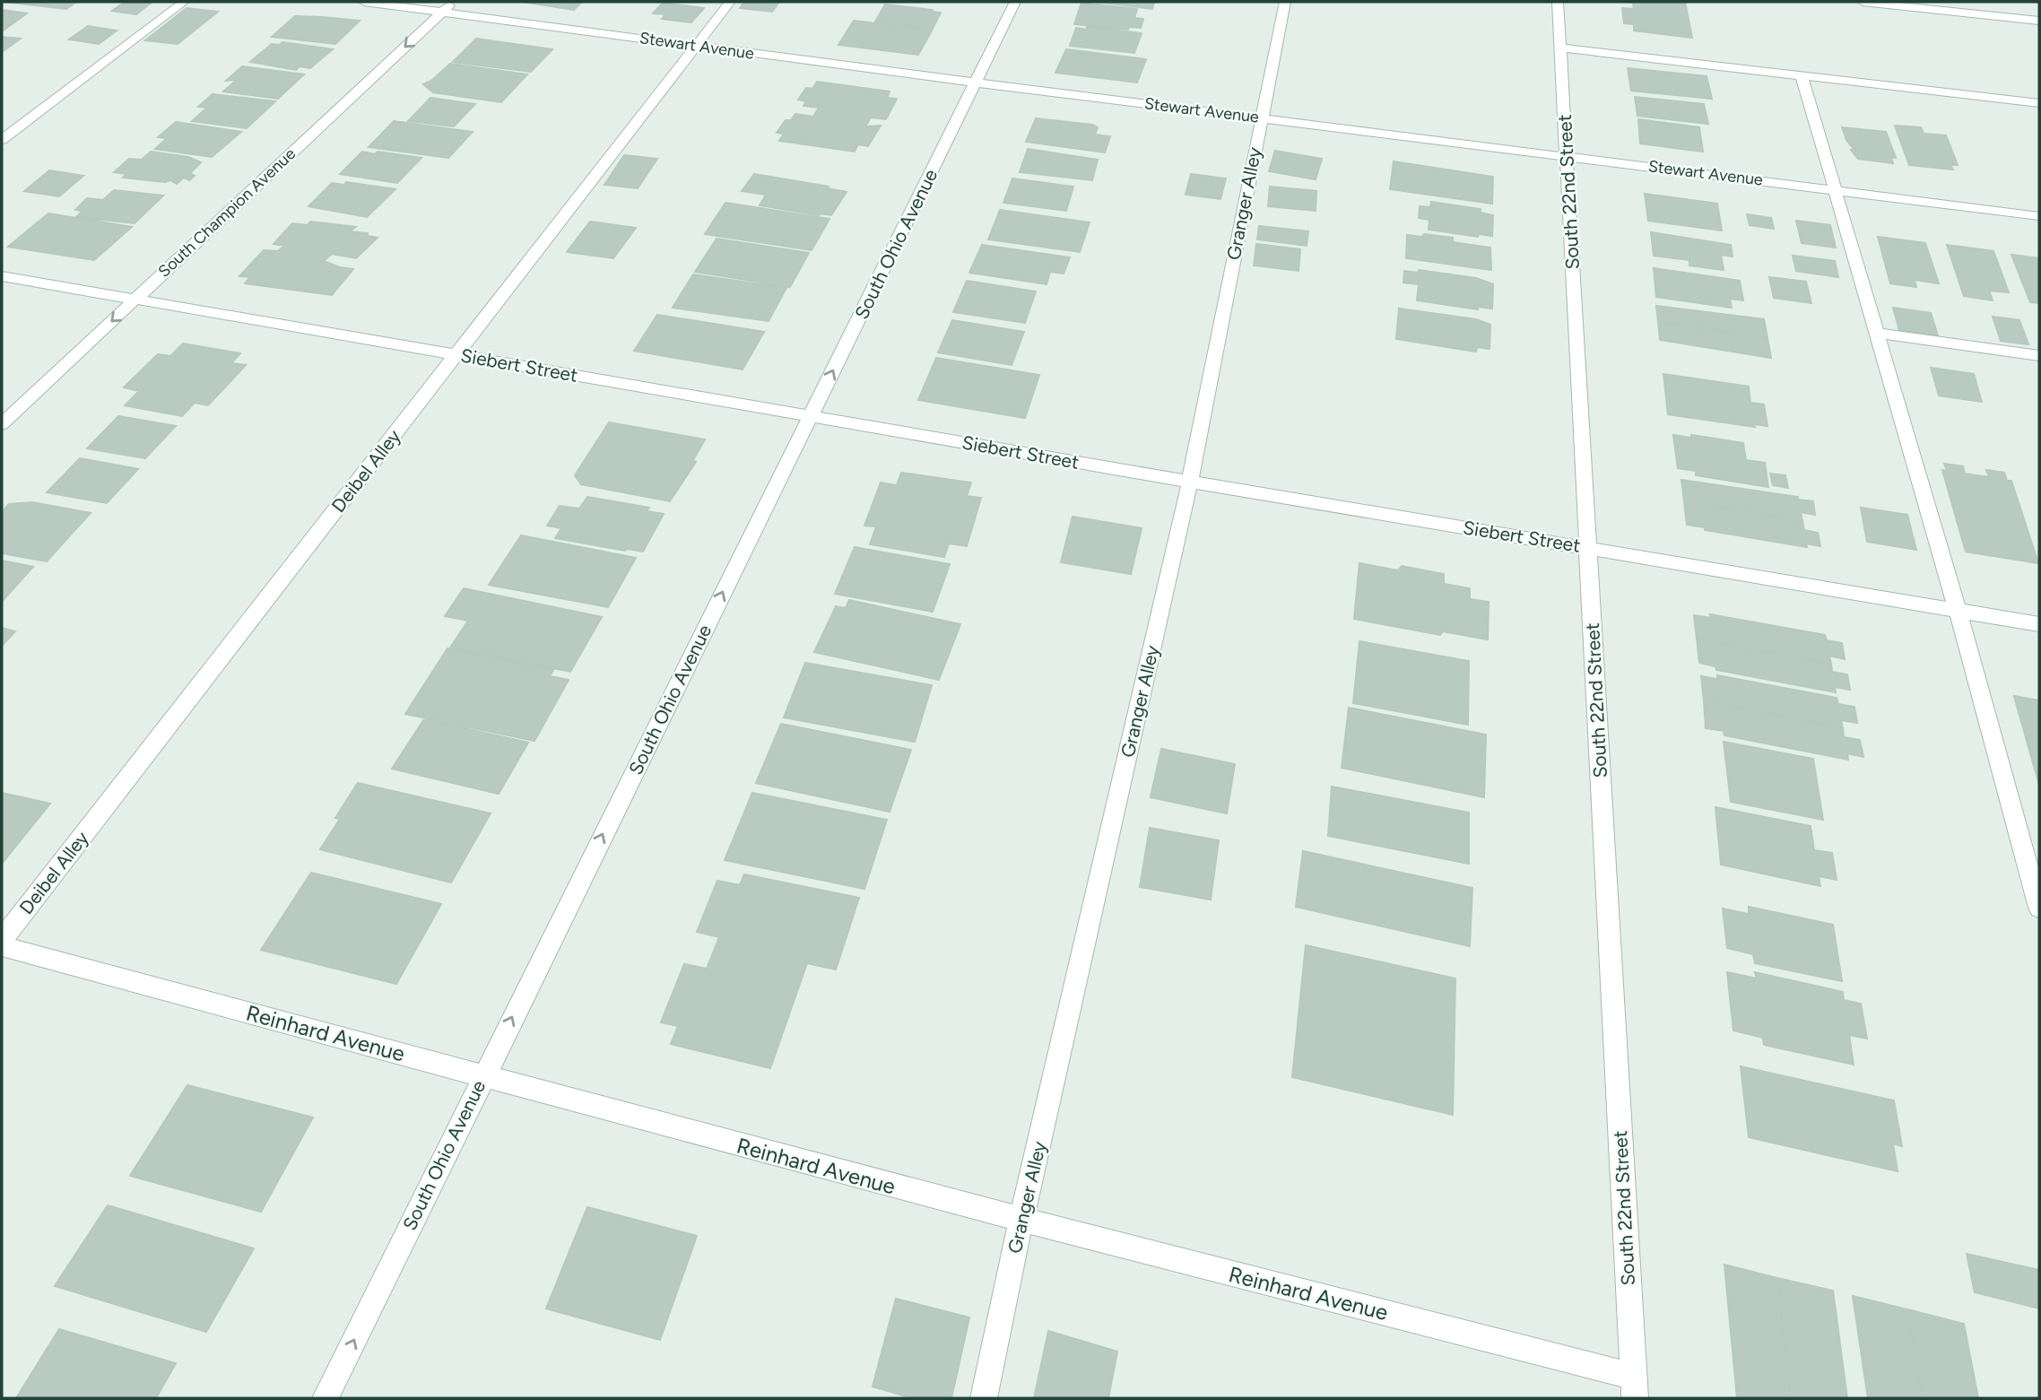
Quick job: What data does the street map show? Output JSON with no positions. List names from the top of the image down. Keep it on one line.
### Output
{"streets":{"street":["Stewart Avenue","South 22nd Street","Granger Alley","South Champion Avenue","South Ohio Avenue","Siebert Street","Deibel Alley","Reinhard Avenue"]},"crossings":[["Stewart Avenue","South 22nd Street"],["Stewart Avenue","Granger Alley"],["Stewart Avenue","South Champion Avenue"],["Stewart Avenue","South Ohio Avenue"],["Stewart Avenue","Deibel Alley"],["South 22nd Street","Siebert Street"],["South 22nd Street","Reinhard Avenue"],["Granger Alley","Siebert Street"],["Granger Alley","Reinhard Avenue"],["South Champion Avenue","Siebert Street"],["South Ohio Avenue","Siebert Street"],["South Ohio Avenue","Reinhard Avenue"],["Siebert Street","Deibel Alley"]],"one_way":["South Champion Avenue","South Ohio Avenue"]}
